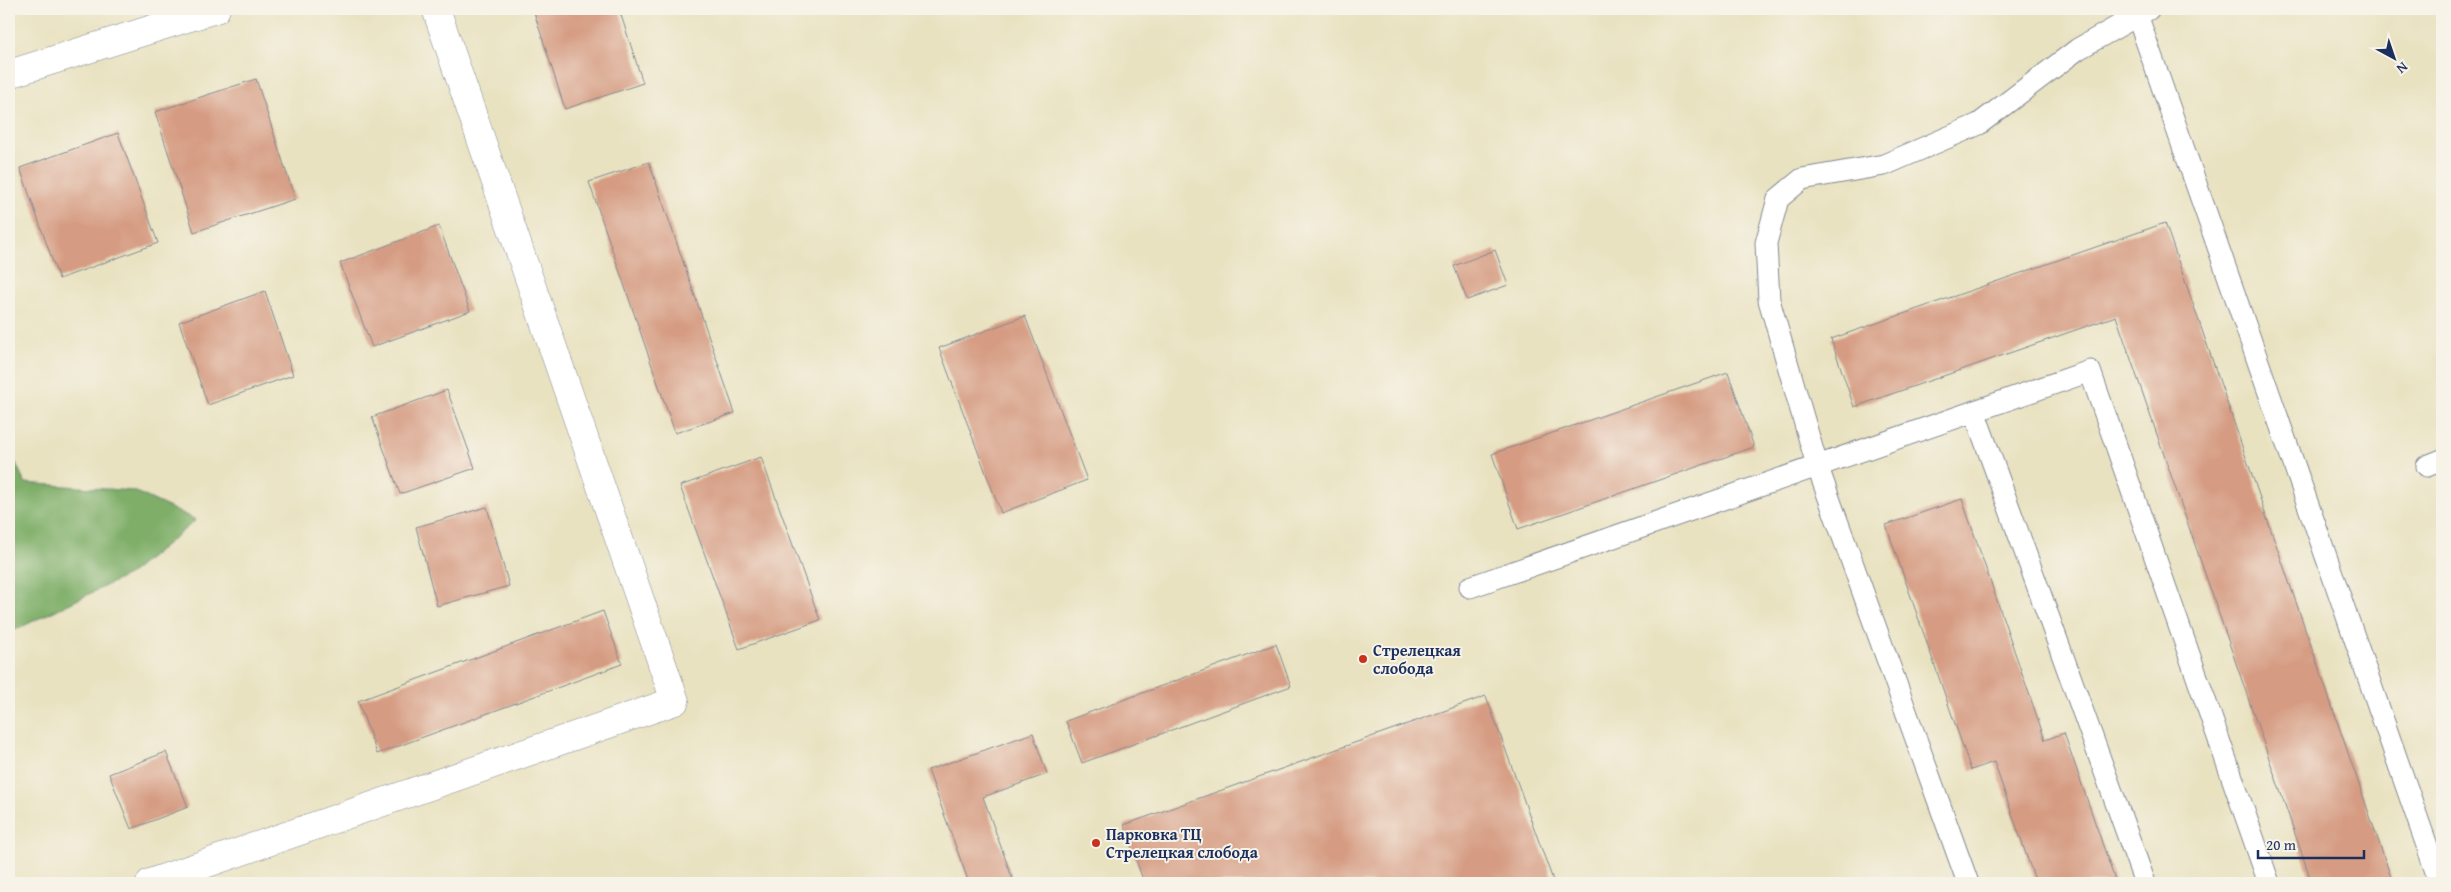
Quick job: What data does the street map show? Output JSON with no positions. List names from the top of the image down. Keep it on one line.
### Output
{"places":["Стрелецкая слобода","Парковка ТЦ Стрелецкая слобода"],"scale_bar":"20 m","north":"bottom right"}
